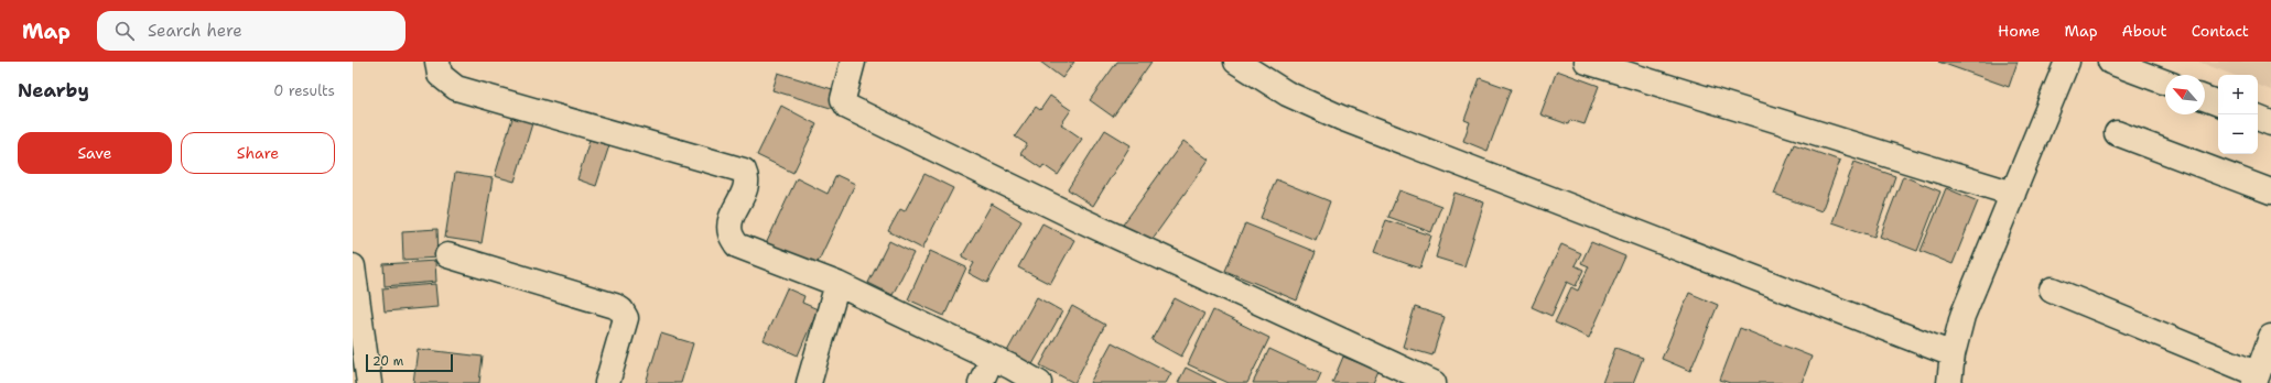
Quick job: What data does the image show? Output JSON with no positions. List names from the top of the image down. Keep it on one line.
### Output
{"scale_bar":"20 m","north":"top left","page":{"header":"Map","search":"Search here","nav":["Home","Map","About","Contact"],"heading":["Nearby","0 results"],"map_buttons":["+","−"],"buttons":["Save","Share"],"scale":"20 m"}}
